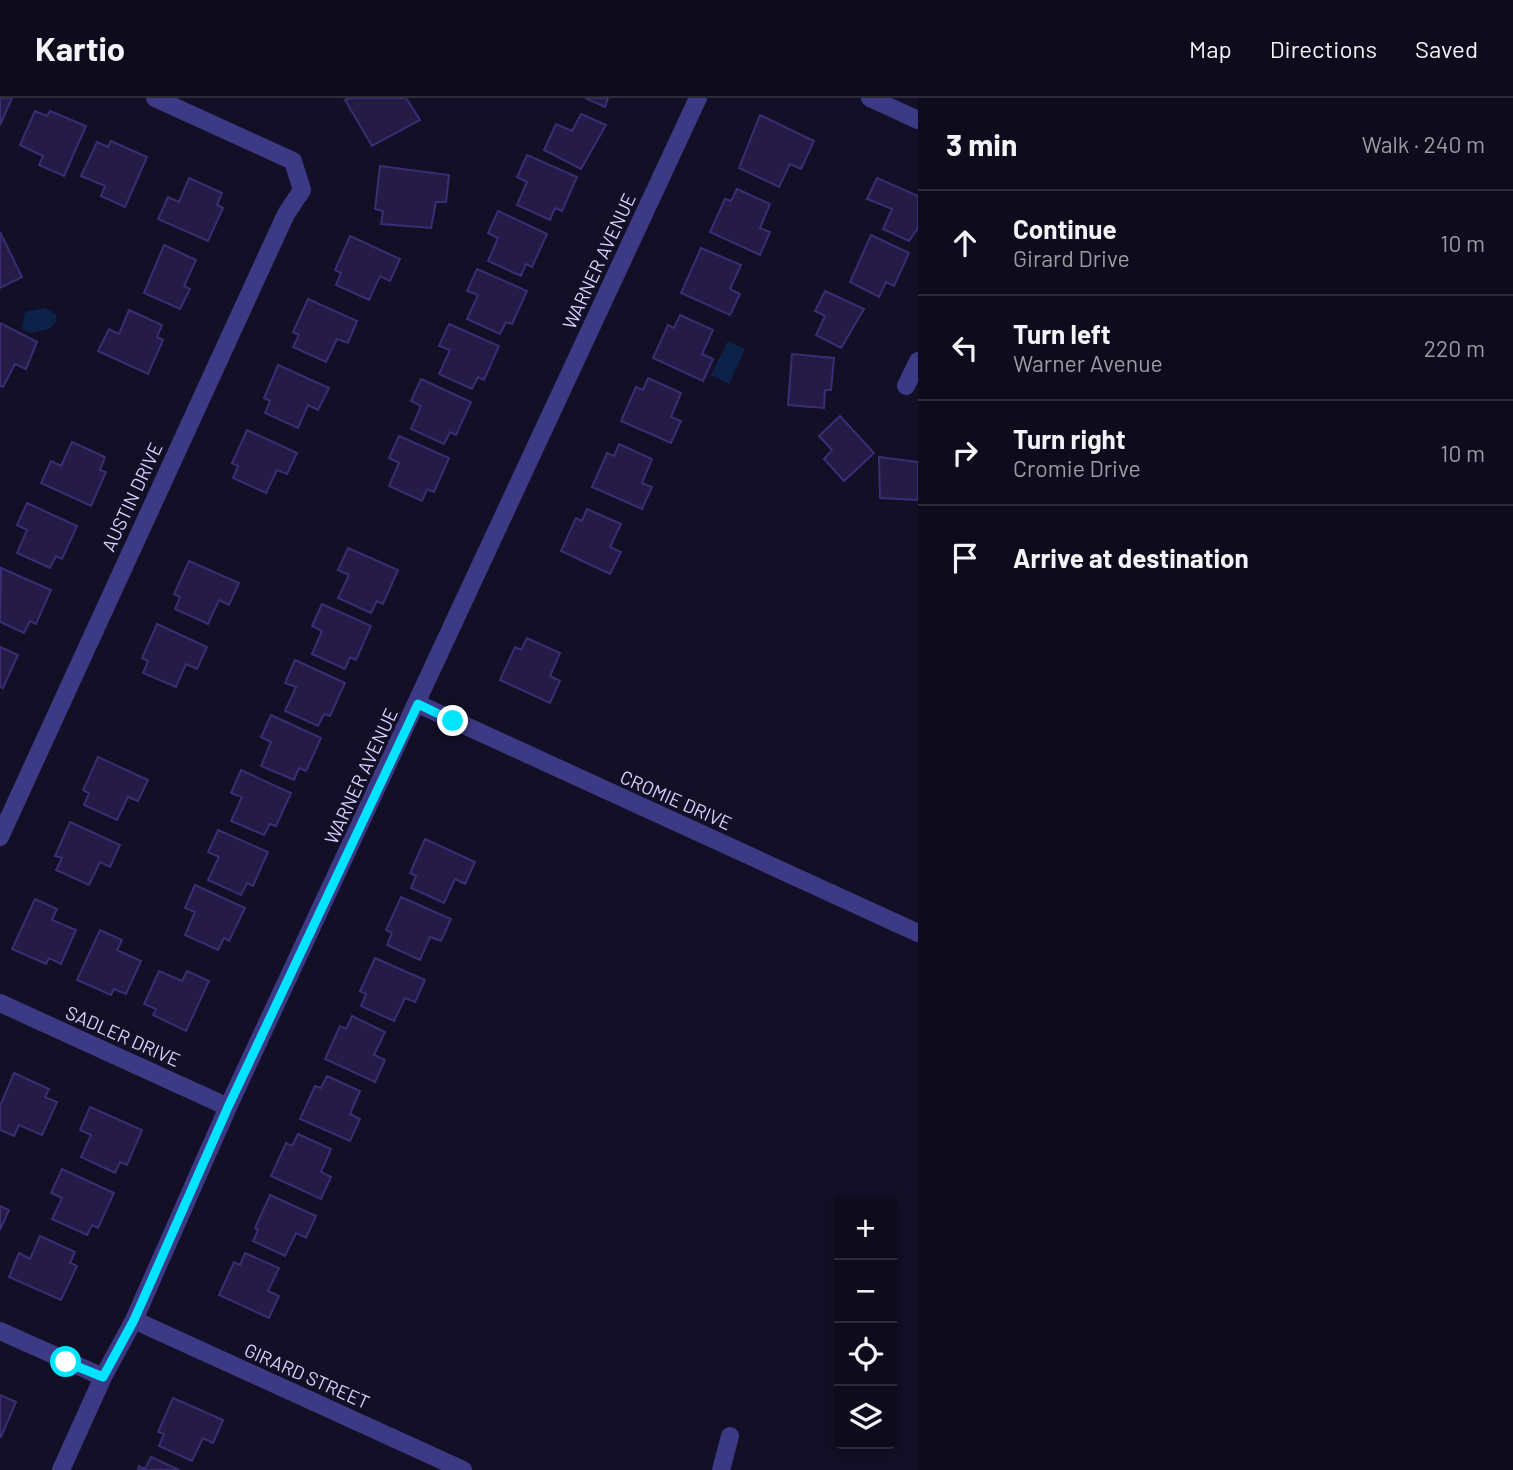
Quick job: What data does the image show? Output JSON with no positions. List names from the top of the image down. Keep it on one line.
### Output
{"streets":{"street":["WARNER AVENUE","AUSTIN DRIVE","CROMIE DRIVE","SADLER DRIVE","GIRARD STREET"]},"crossings":[["WARNER AVENUE","CROMIE DRIVE"],["WARNER AVENUE","SADLER DRIVE"],["WARNER AVENUE","GIRARD STREET"]],"page":{"header":"Kartio","nav":["Map","Directions","Saved"],"heading":["3 min","Walk · 240 m"],"list":[["Continue","Girard Drive","10 m"],["Turn left","Warner Avenue","220 m"],["Turn right","Cromie Drive","10 m"],"Arrive at destination"],"map_buttons":["+","−"]}}
